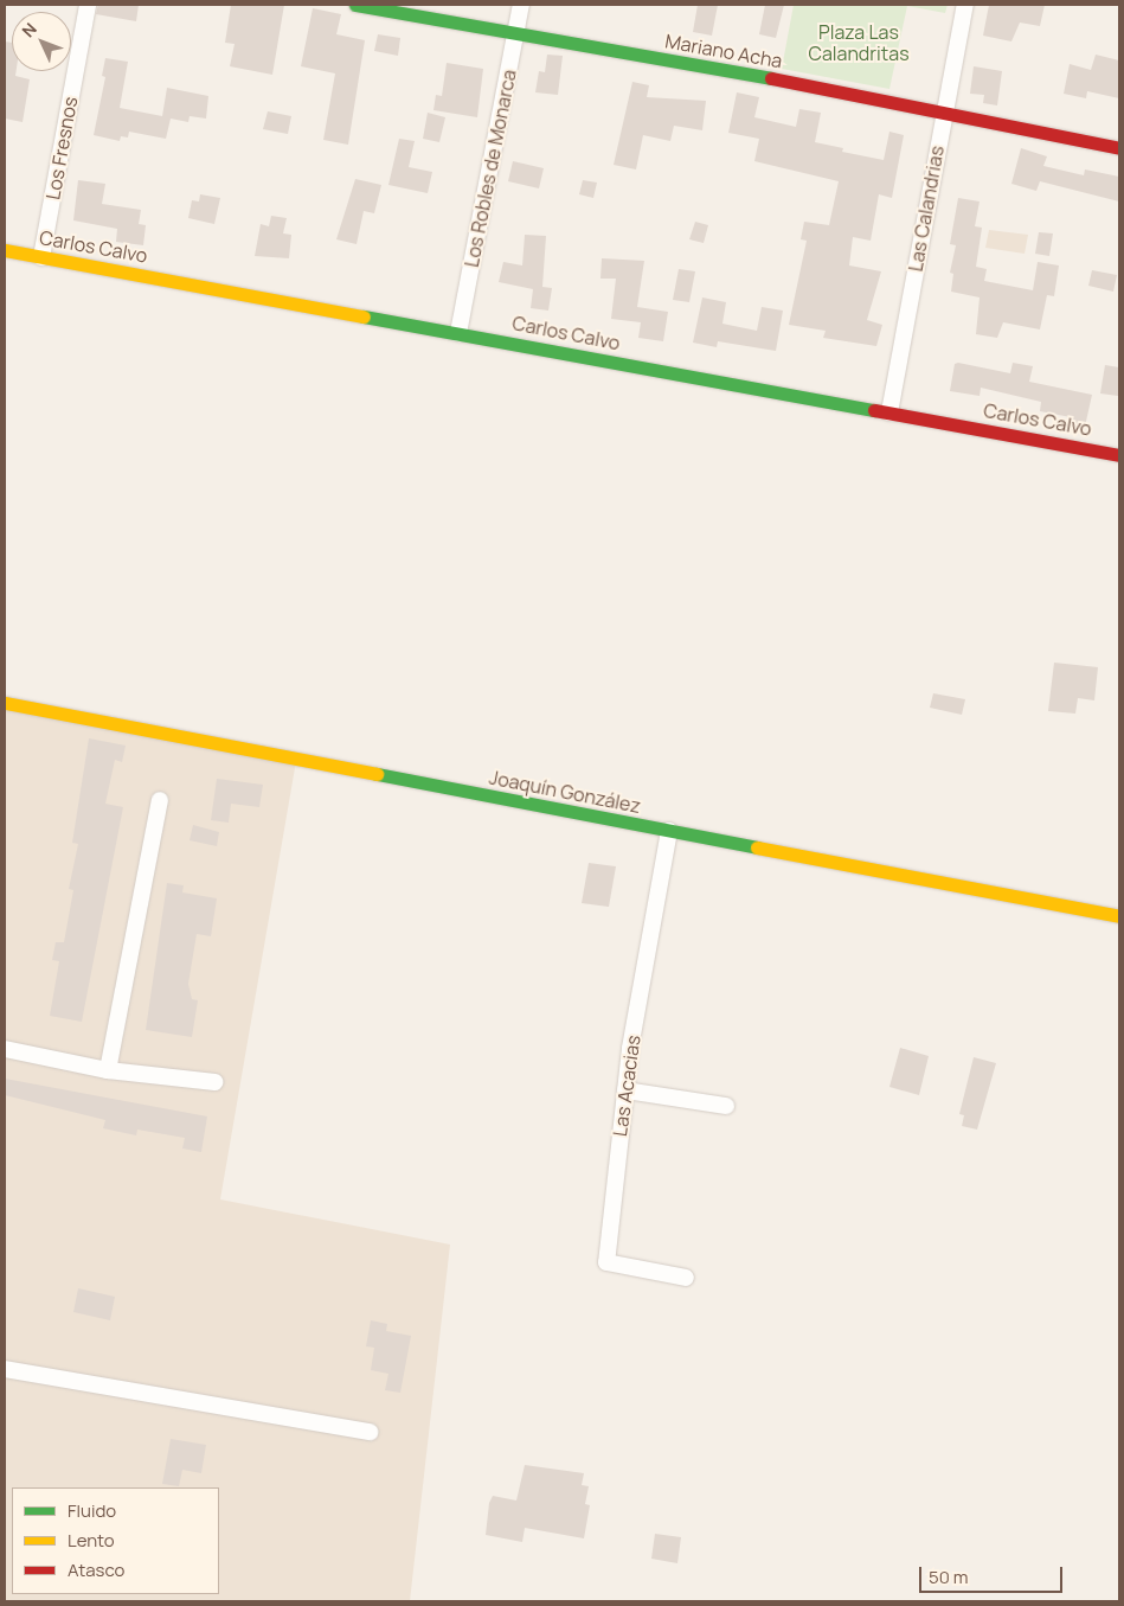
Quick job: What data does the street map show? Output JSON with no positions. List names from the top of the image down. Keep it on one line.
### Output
{"streets":{"street":["Mariano Acha","Los Fresnos","Los Robles de Monarca","Las Calandrias","Carlos Calvo","Joaquín González","Las Acacias"]},"crossings":[["Mariano Acha","Los Robles de Monarca"],["Mariano Acha","Las Calandrias"],["Los Fresnos","Carlos Calvo"],["Los Robles de Monarca","Carlos Calvo"],["Las Calandrias","Carlos Calvo"],["Joaquín González","Las Acacias"]],"parks":["Plaza Las Calandritas"],"legend":["Fluido","Lento","Atasco"],"scale_bar":"50 m","north":"top left"}
